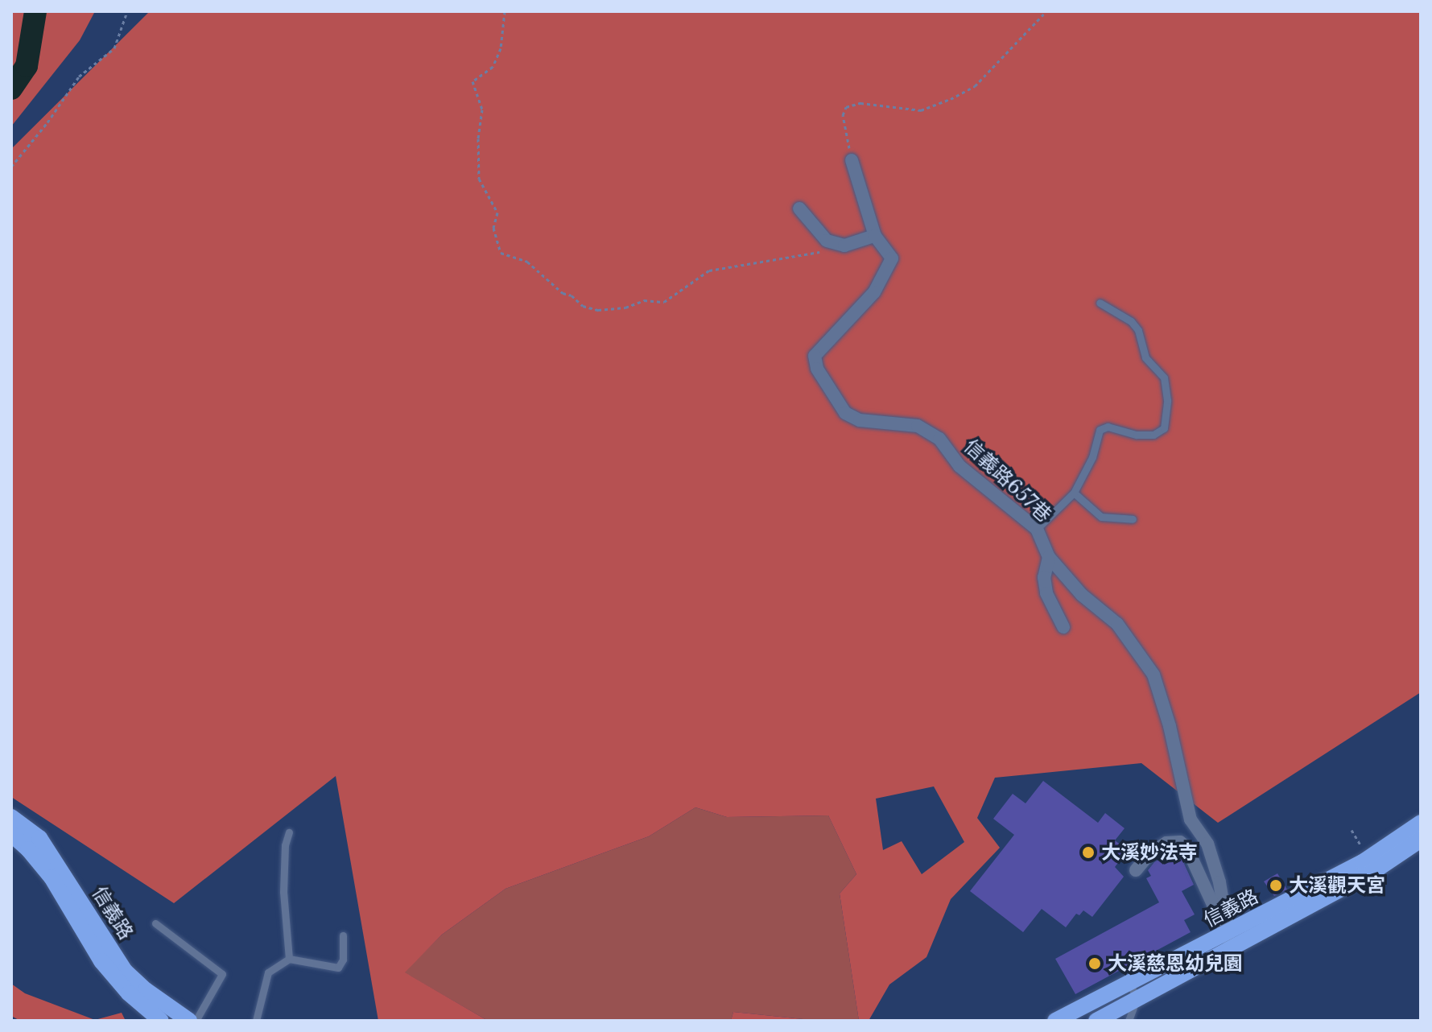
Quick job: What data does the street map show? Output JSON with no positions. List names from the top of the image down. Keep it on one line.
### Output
{"streets":{"main road":["信義路"],"street":["信義路657巷"]},"crossings":[["信義路657巷","信義路"]],"places":["大溪妙法寺","大溪觀天宮","大溪慈恩幼兒園"]}
